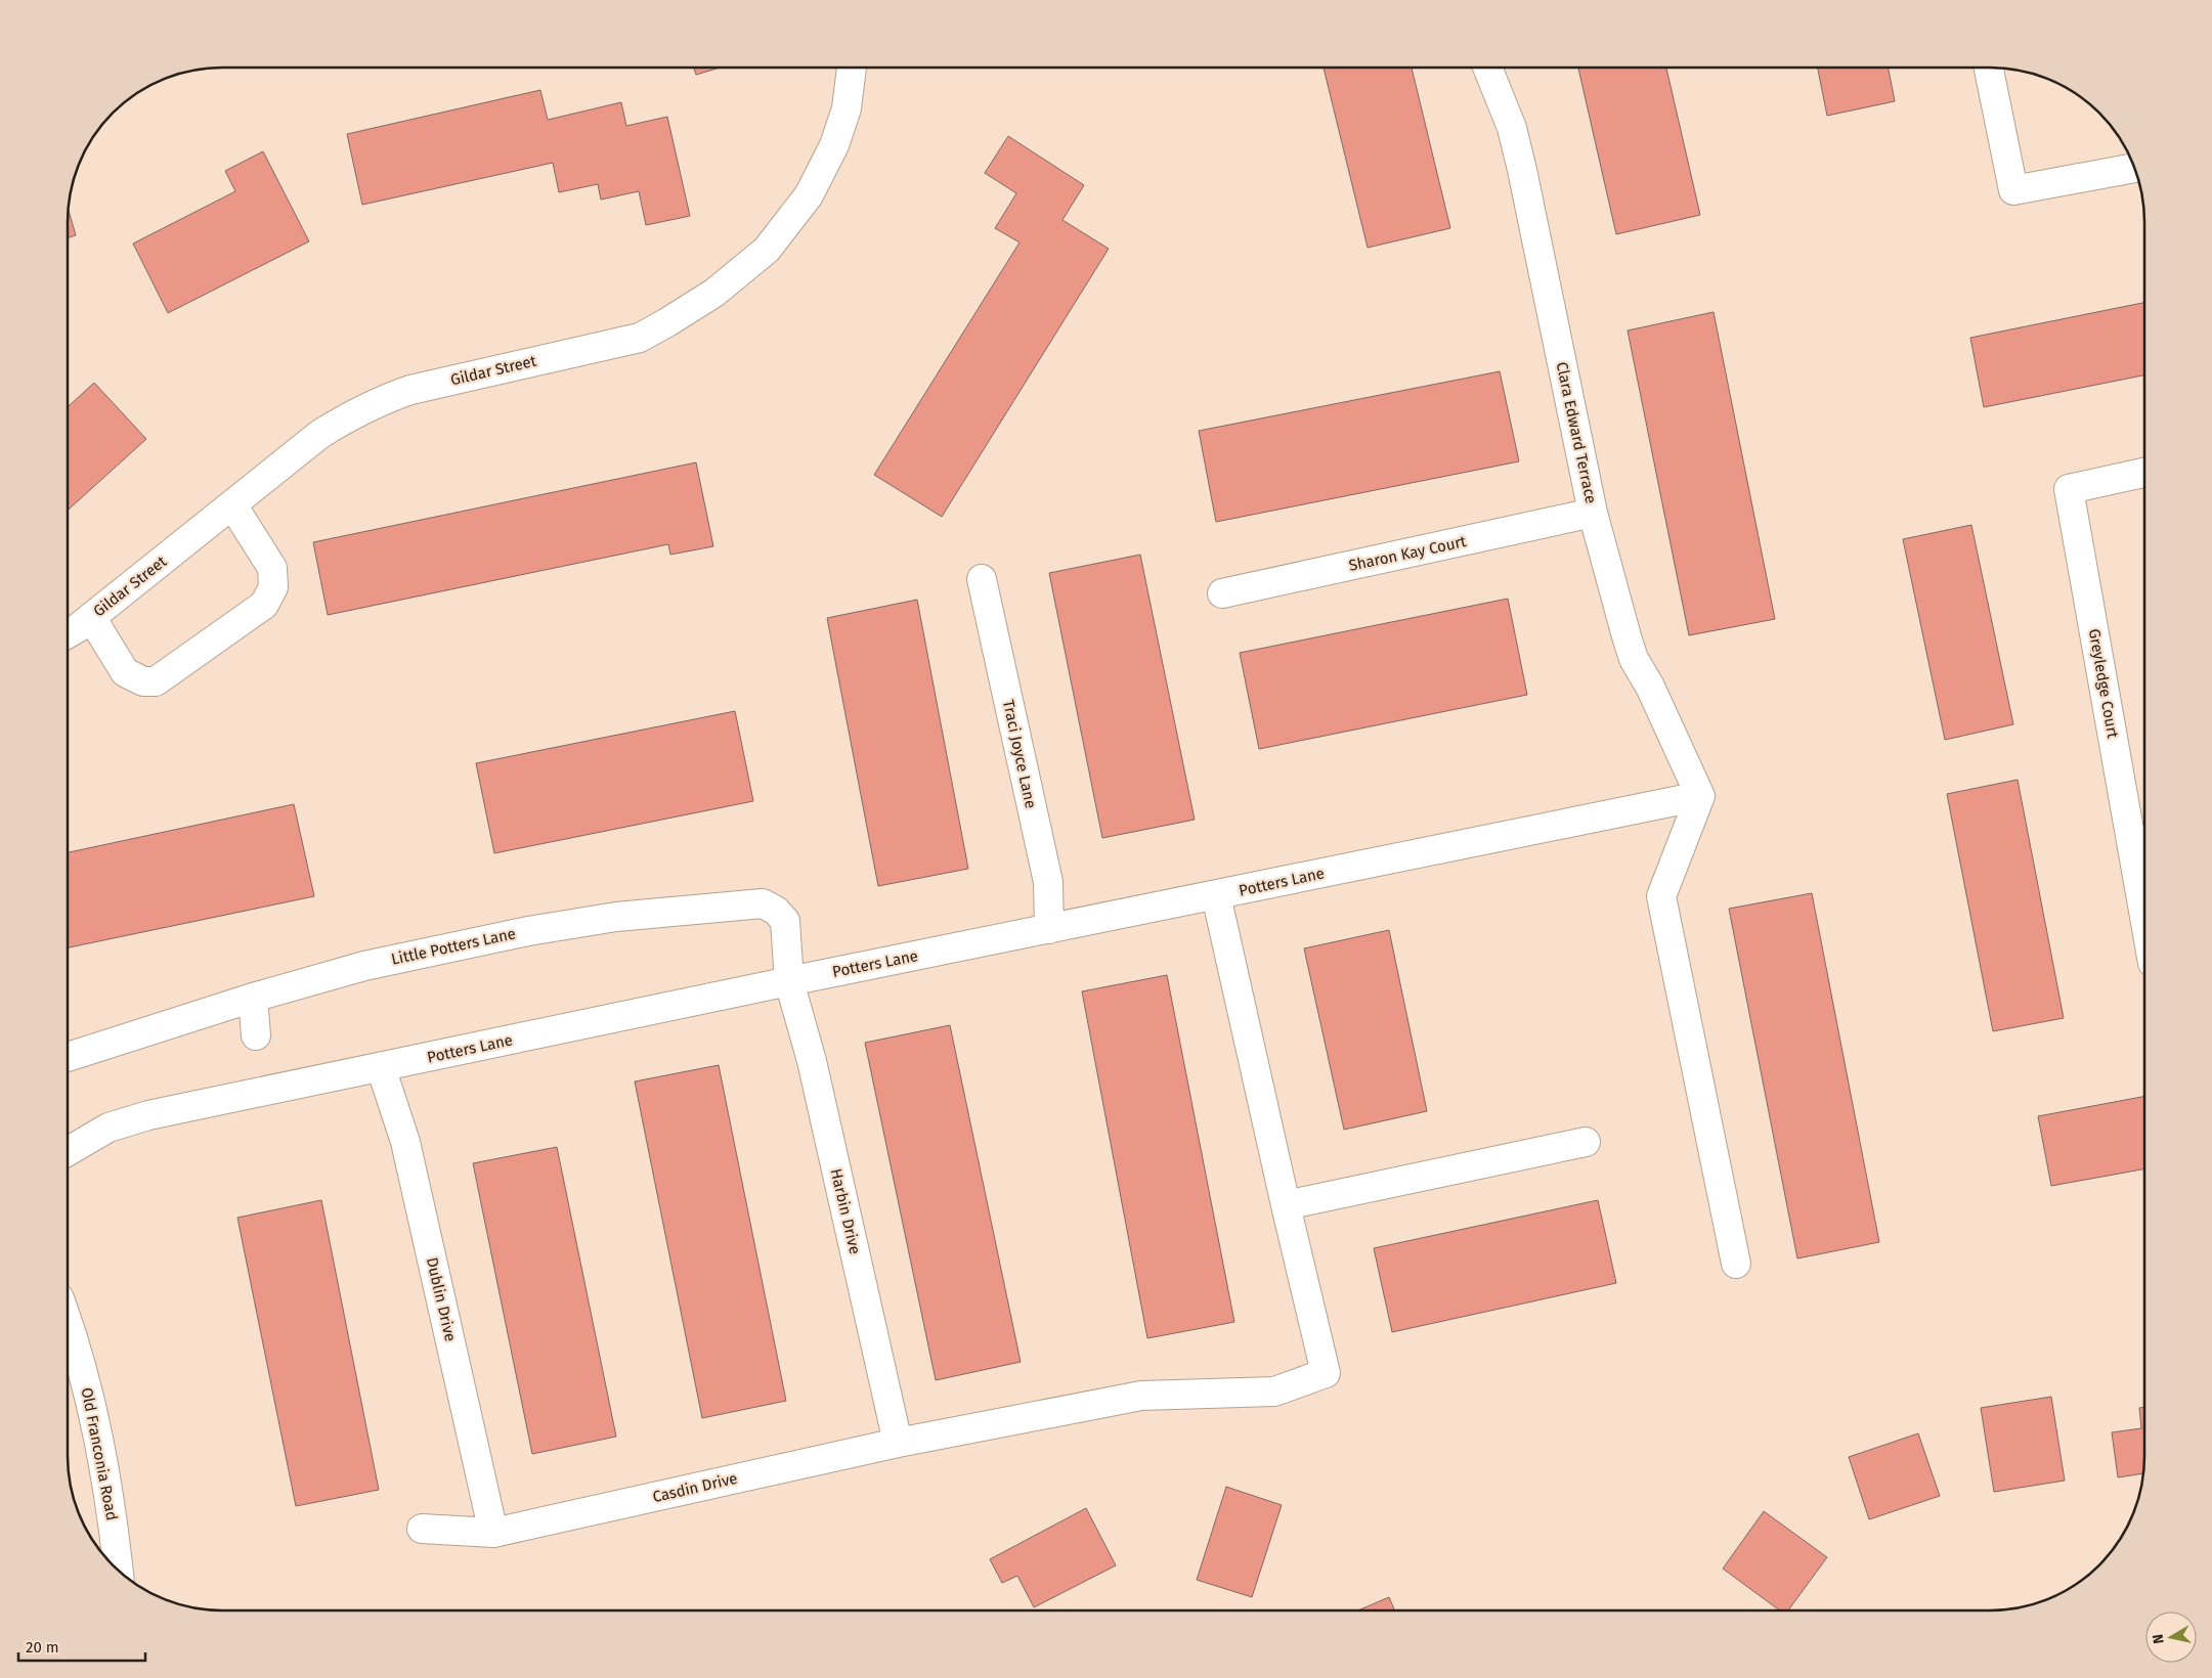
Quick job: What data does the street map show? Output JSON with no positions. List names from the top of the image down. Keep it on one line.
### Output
{"streets":{"street":["Gildar Street","Clara Edward Terrace","Sharon Kay Court","Greyledge Court","Traci Joyce Lane","Potters Lane","Little Potters Lane","Harbin Drive","Dublin Drive","Old Franconia Road","Casdin Drive"]},"crossings":[["Clara Edward Terrace","Sharon Kay Court"],["Clara Edward Terrace","Potters Lane"],["Traci Joyce Lane","Potters Lane"],["Potters Lane","Little Potters Lane"],["Potters Lane","Harbin Drive"],["Potters Lane","Dublin Drive"],["Little Potters Lane","Harbin Drive"],["Harbin Drive","Casdin Drive"],["Dublin Drive","Casdin Drive"]],"scale_bar":"20 m","north":"left"}
